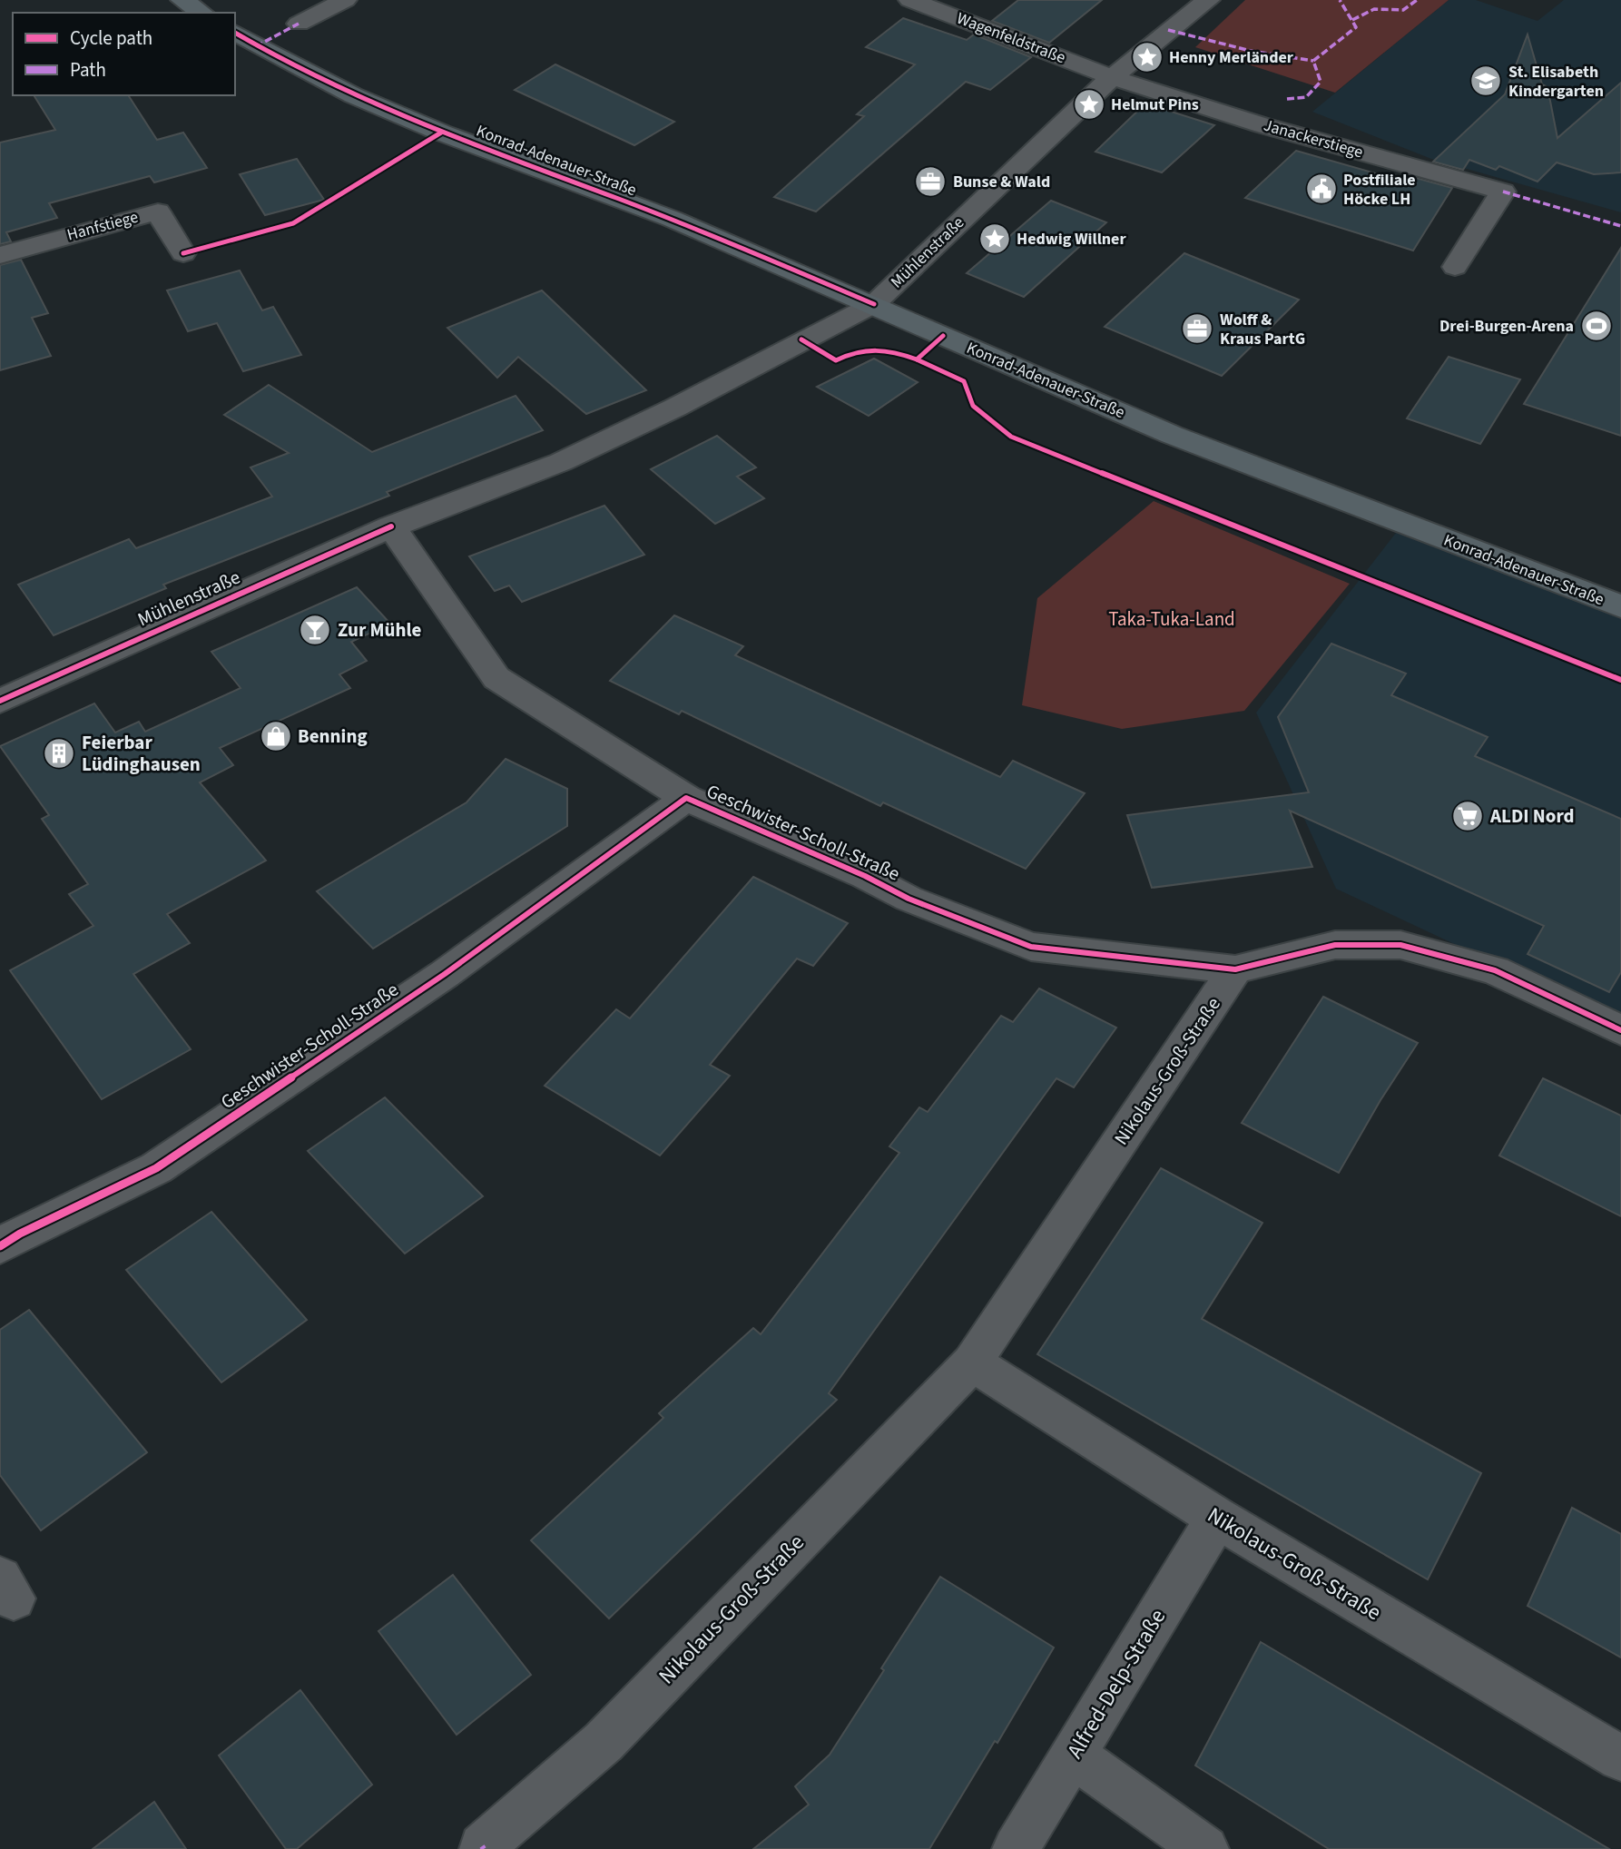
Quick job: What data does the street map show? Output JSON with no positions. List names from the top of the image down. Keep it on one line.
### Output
{"streets":{"main road":["Konrad-Adenauer-Straße"],"street":["Wagenfeldstraße","Janackerstiege","Hanfstiege","Mühlenstraße","Geschwister-Scholl-Straße","Nikolaus-Groß-Straße","Alfred-Delp-Straße"]},"crossings":[["Wagenfeldstraße","Janackerstiege"],["Wagenfeldstraße","Mühlenstraße"],["Janackerstiege","Mühlenstraße"],["Konrad-Adenauer-Straße","Mühlenstraße"],["Mühlenstraße","Geschwister-Scholl-Straße"],["Geschwister-Scholl-Straße","Nikolaus-Groß-Straße"],["Nikolaus-Groß-Straße","Alfred-Delp-Straße"]],"parks":["Taka-Tuka-Land"],"places":{"place":["Henny Merländer","Helmut Pins","Hedwig Willner"],"school or university":["St. Elisabeth Kindergarten"],"office":["Bunse & Wald","Wolff & Kraus PartG"],"public building":["Postfiliale Höcke LH"],"sports":["Drei-Burgen-Arena"],"bar":["Zur Mühle"],"shop":["Benning"],"building":["Feierbar Lüdinghausen"],"supermarket":["ALDI Nord"]},"legend":["Cycle path","Path"]}
